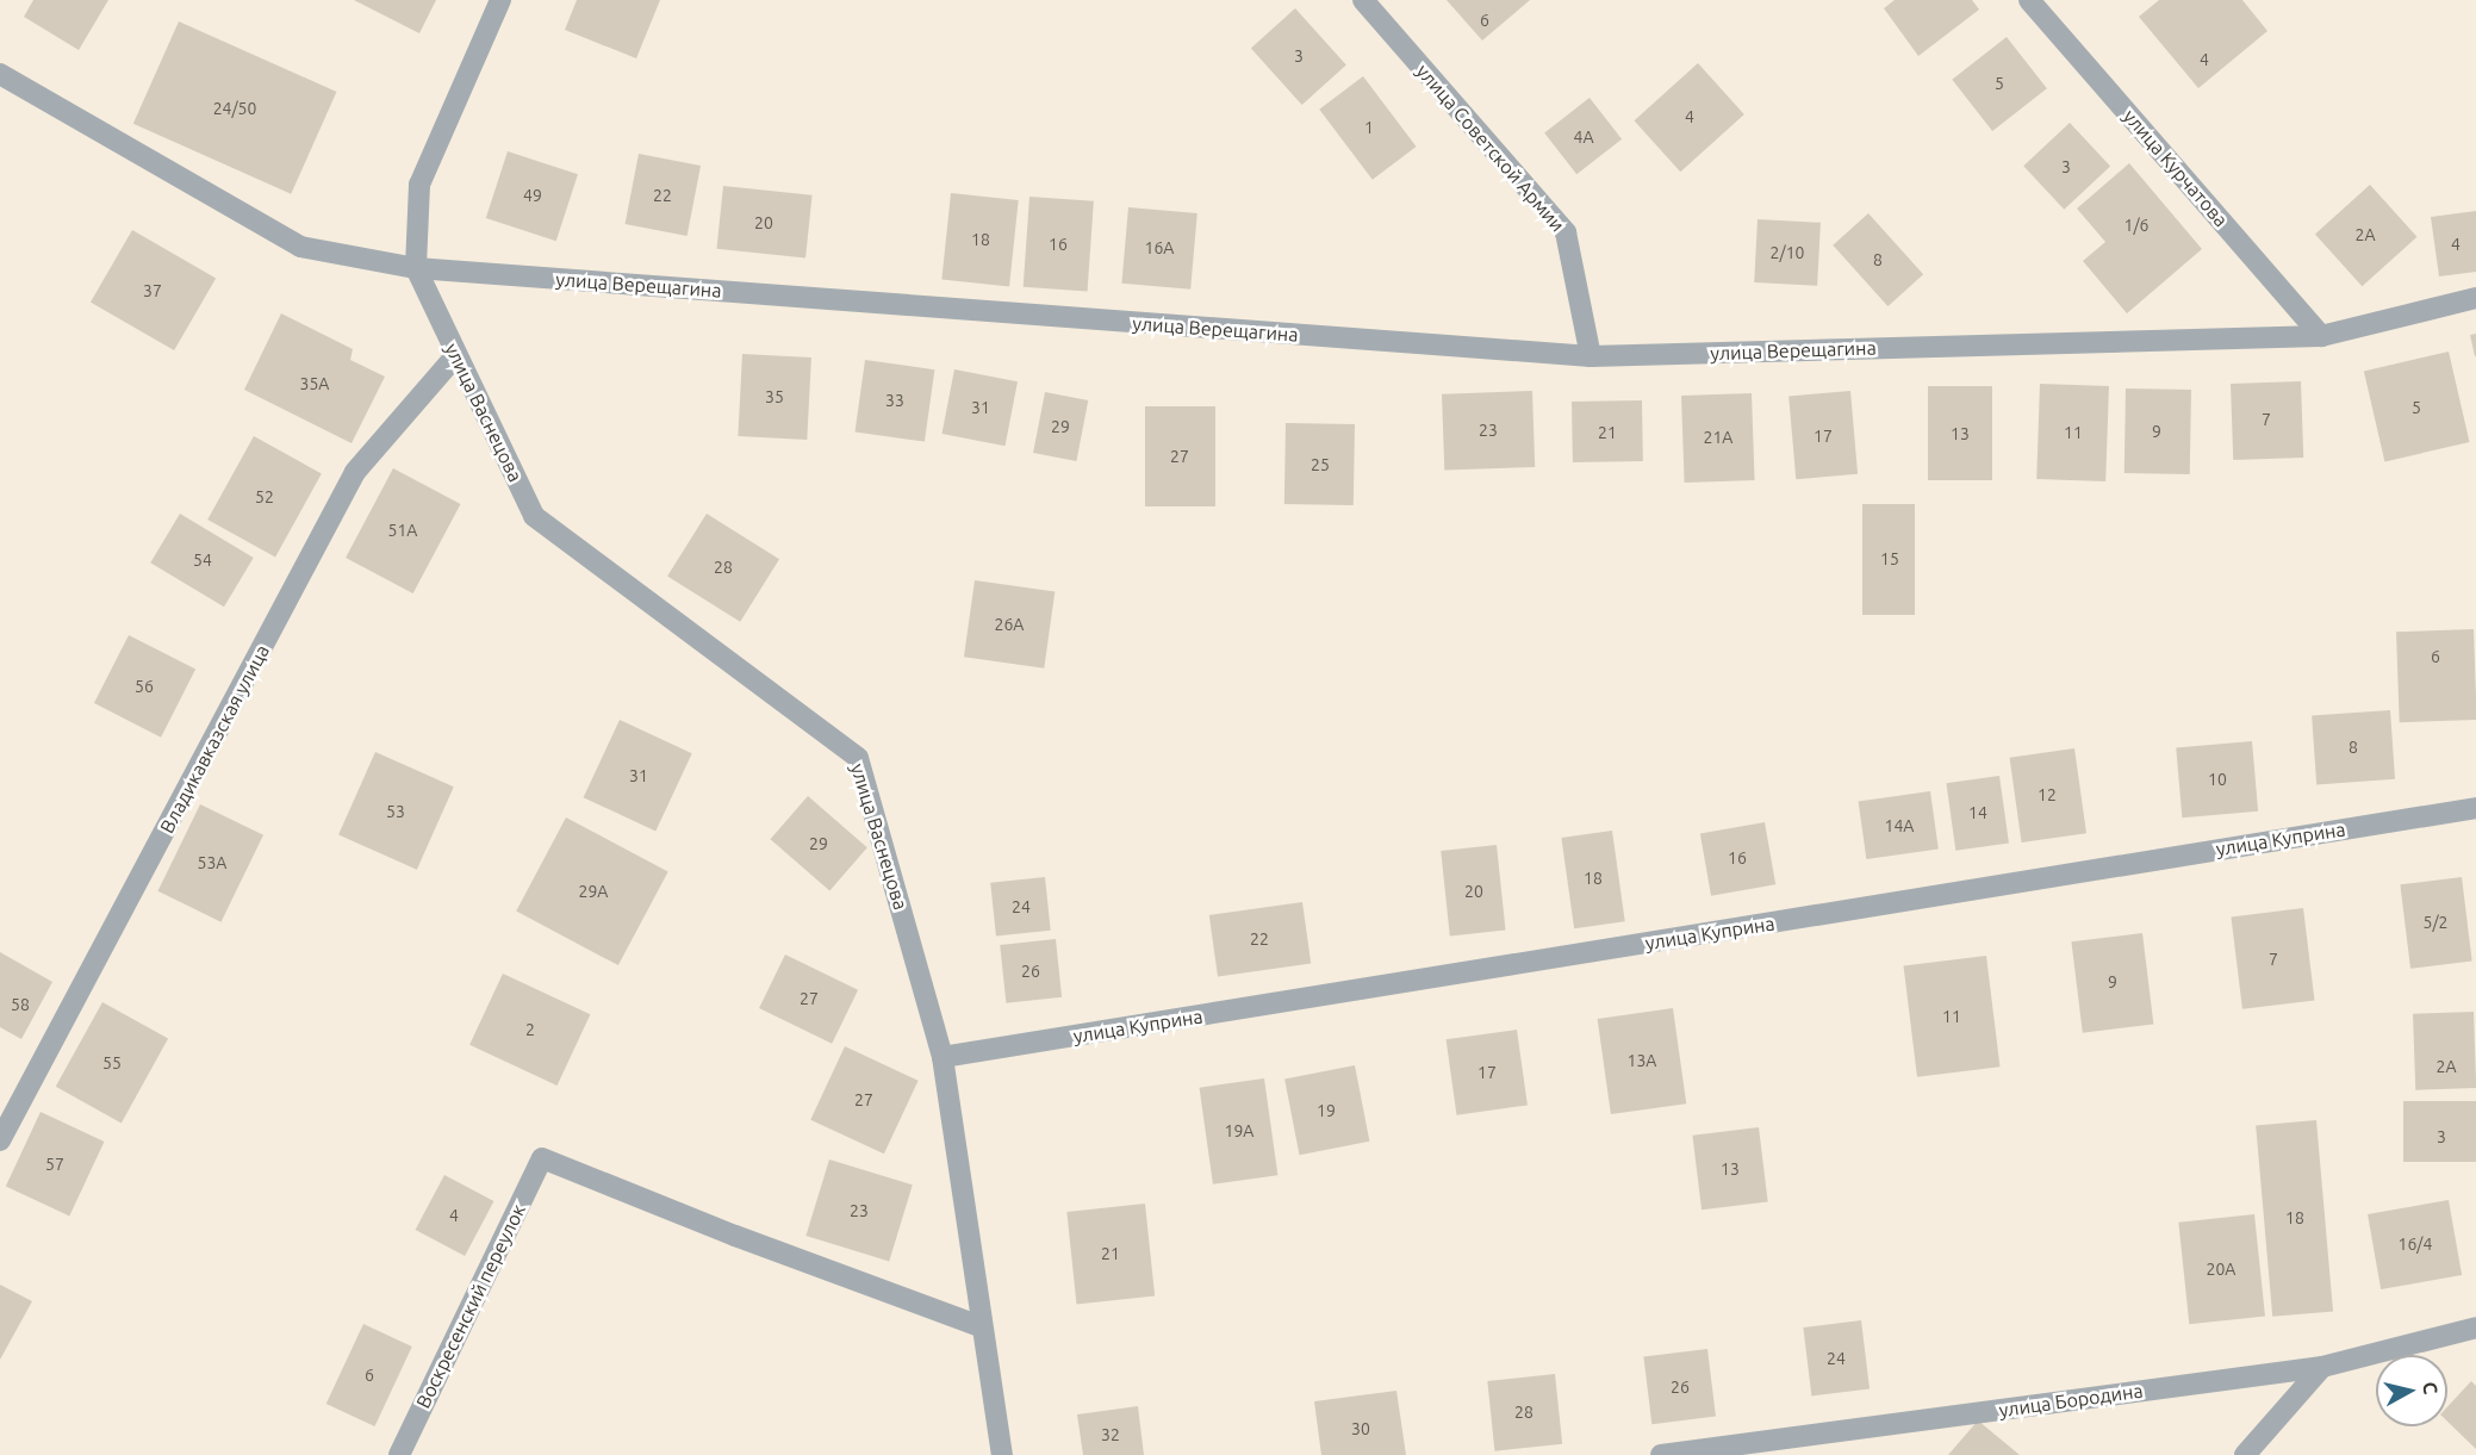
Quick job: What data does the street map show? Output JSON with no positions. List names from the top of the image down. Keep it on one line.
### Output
{"streets":{"street":["улица Советской Армии","улица Курчатова","улица Верещагина","улица Васнецова","Владикавказская улица","улица Куприна","Воскресенский переулок","улица Бородина"]},"crossings":[["улица Советской Армии","улица Верещагина"],["улица Курчатова","улица Верещагина"],["улица Верещагина","улица Васнецова"],["улица Васнецова","Владикавказская улица"],["улица Васнецова","улица Куприна"],["улица Васнецова","Воскресенский переулок"]],"house_numbers":["6","3","4","5","24/50","4","1","4А","3","49","22","20","1/6","2А","18","16","4","16А","2/10","8","37","35А","35","33","31","5","7","29","23","9","21","11","13","17","21А","27","25","52","51А","15","54","28","26А","6","56","8","31","10","12","53","14","14А","29","16","53А","18","29А","20","24","5/2","22","7","26","9","27","58","11","2","13А","55","2А","17","27","19","19А","3","57","13","23","4","18","16/4","21","20А","24","6","26","28","30","32"],"north":"right"}
